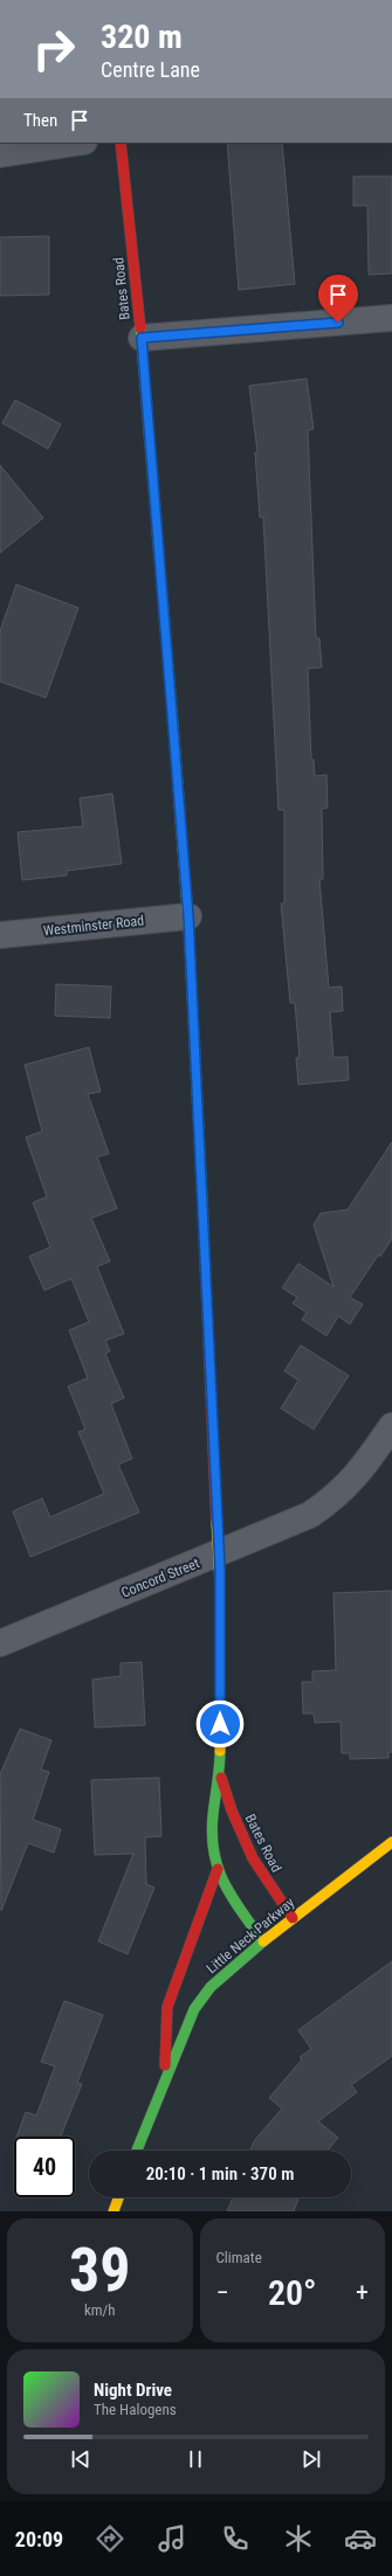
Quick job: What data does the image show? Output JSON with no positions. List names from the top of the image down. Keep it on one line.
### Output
{"streets":{"street":["Bates Road","Westminster Road","Concord Street","Little Neck Parkway"]},"crossings":[["Bates Road","Westminster Road"],["Bates Road","Concord Street"],["Bates Road","Little Neck Parkway"]],"page":{"turn":["320 m","Centre Lane"],"then":"Then","limit":"40","trip":"20:10 · 1 min · 370 m","tile":[["39","km/h"],"Climate"],"heat":["−","20°","+"],"song":["Night Drive","The Halogens"],"tabs":"20:09"}}
